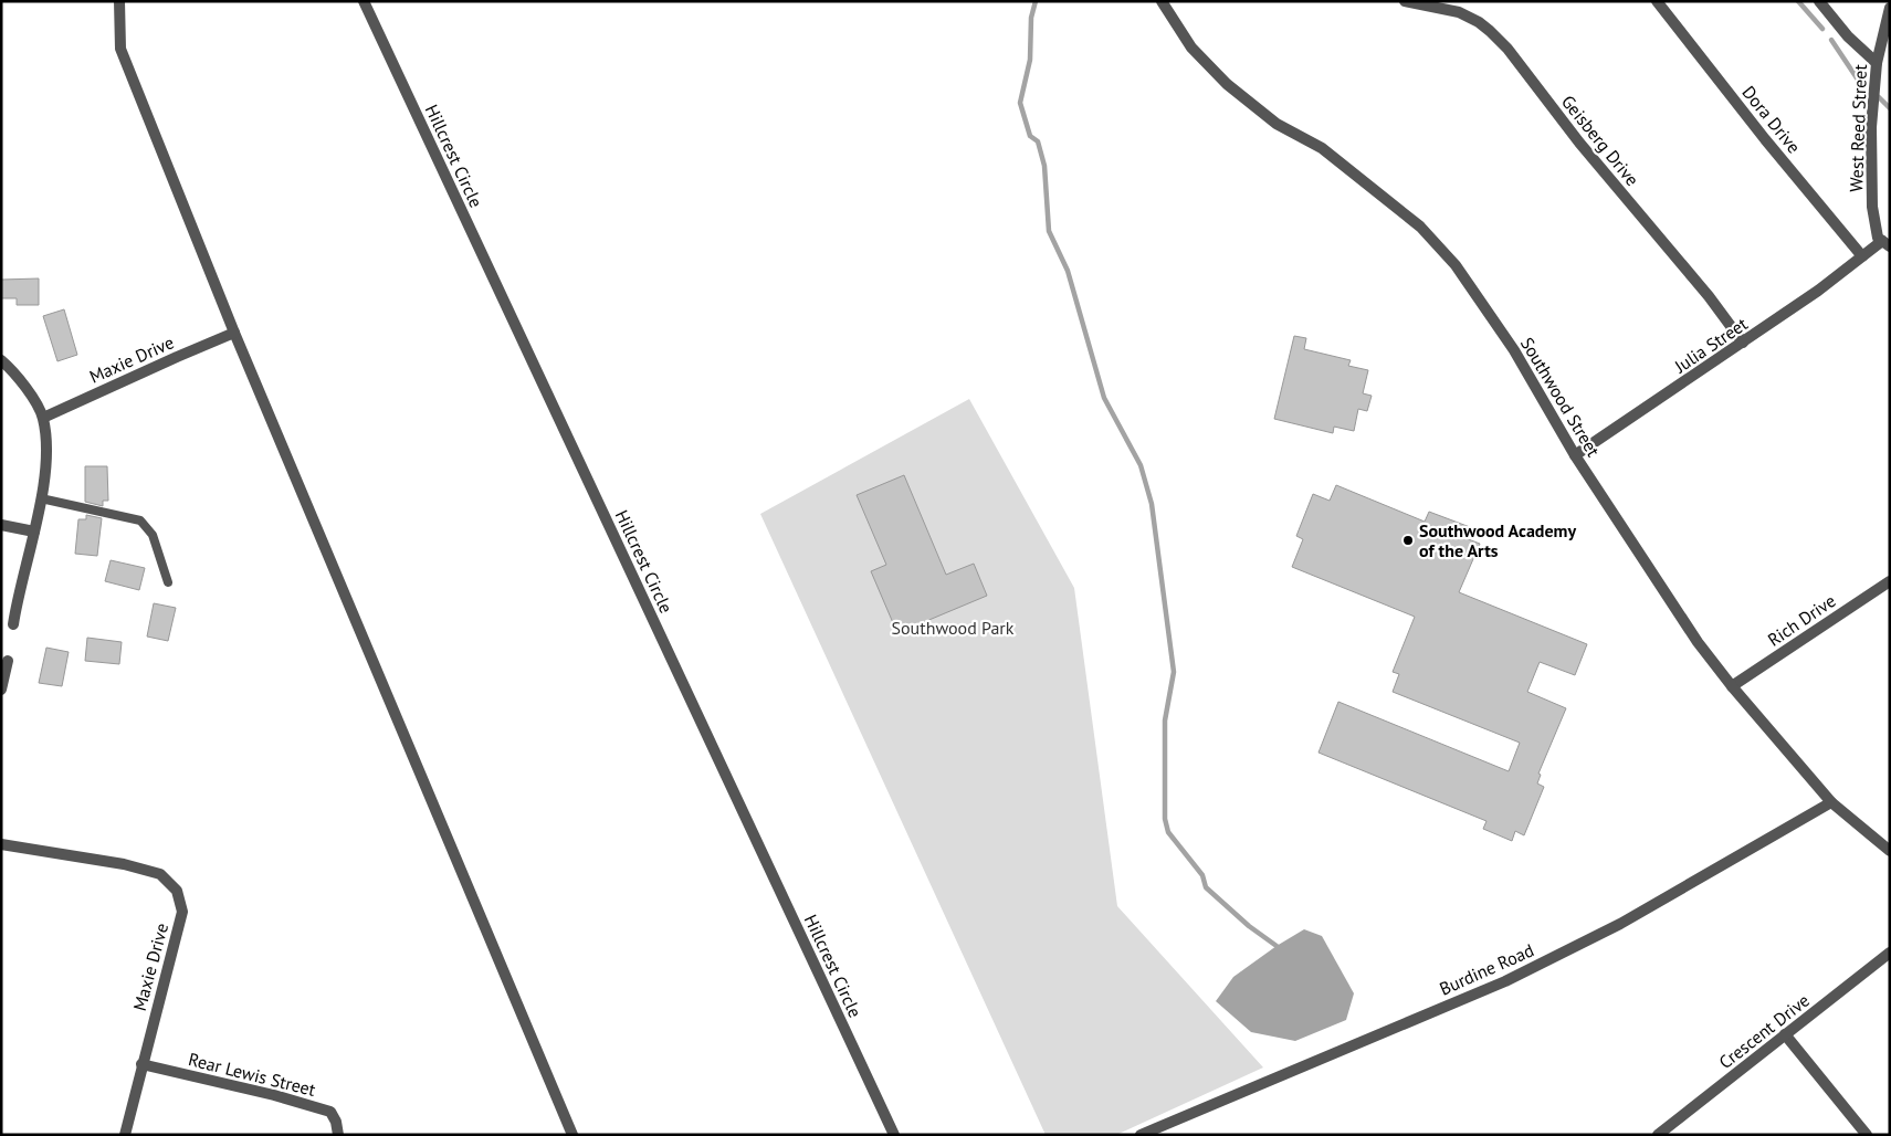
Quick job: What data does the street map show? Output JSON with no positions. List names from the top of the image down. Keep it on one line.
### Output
{"streets":{"street":["Dora Drive","West Reed Street","Geisberg Drive","Hillcrest Circle","Julia Street","Maxie Drive","Southwood Street","Rich Drive","Burdine Road","Crescent Drive","Rear Lewis Street"]},"crossings":[["Dora Drive","Julia Street"],["West Reed Street","Julia Street"],["Geisberg Drive","Julia Street"],["Julia Street","Southwood Street"],["Maxie Drive","Rear Lewis Street"],["Southwood Street","Rich Drive"],["Southwood Street","Burdine Road"]],"parks":["Southwood Park"],"places":["Southwood Academy of the Arts"]}
